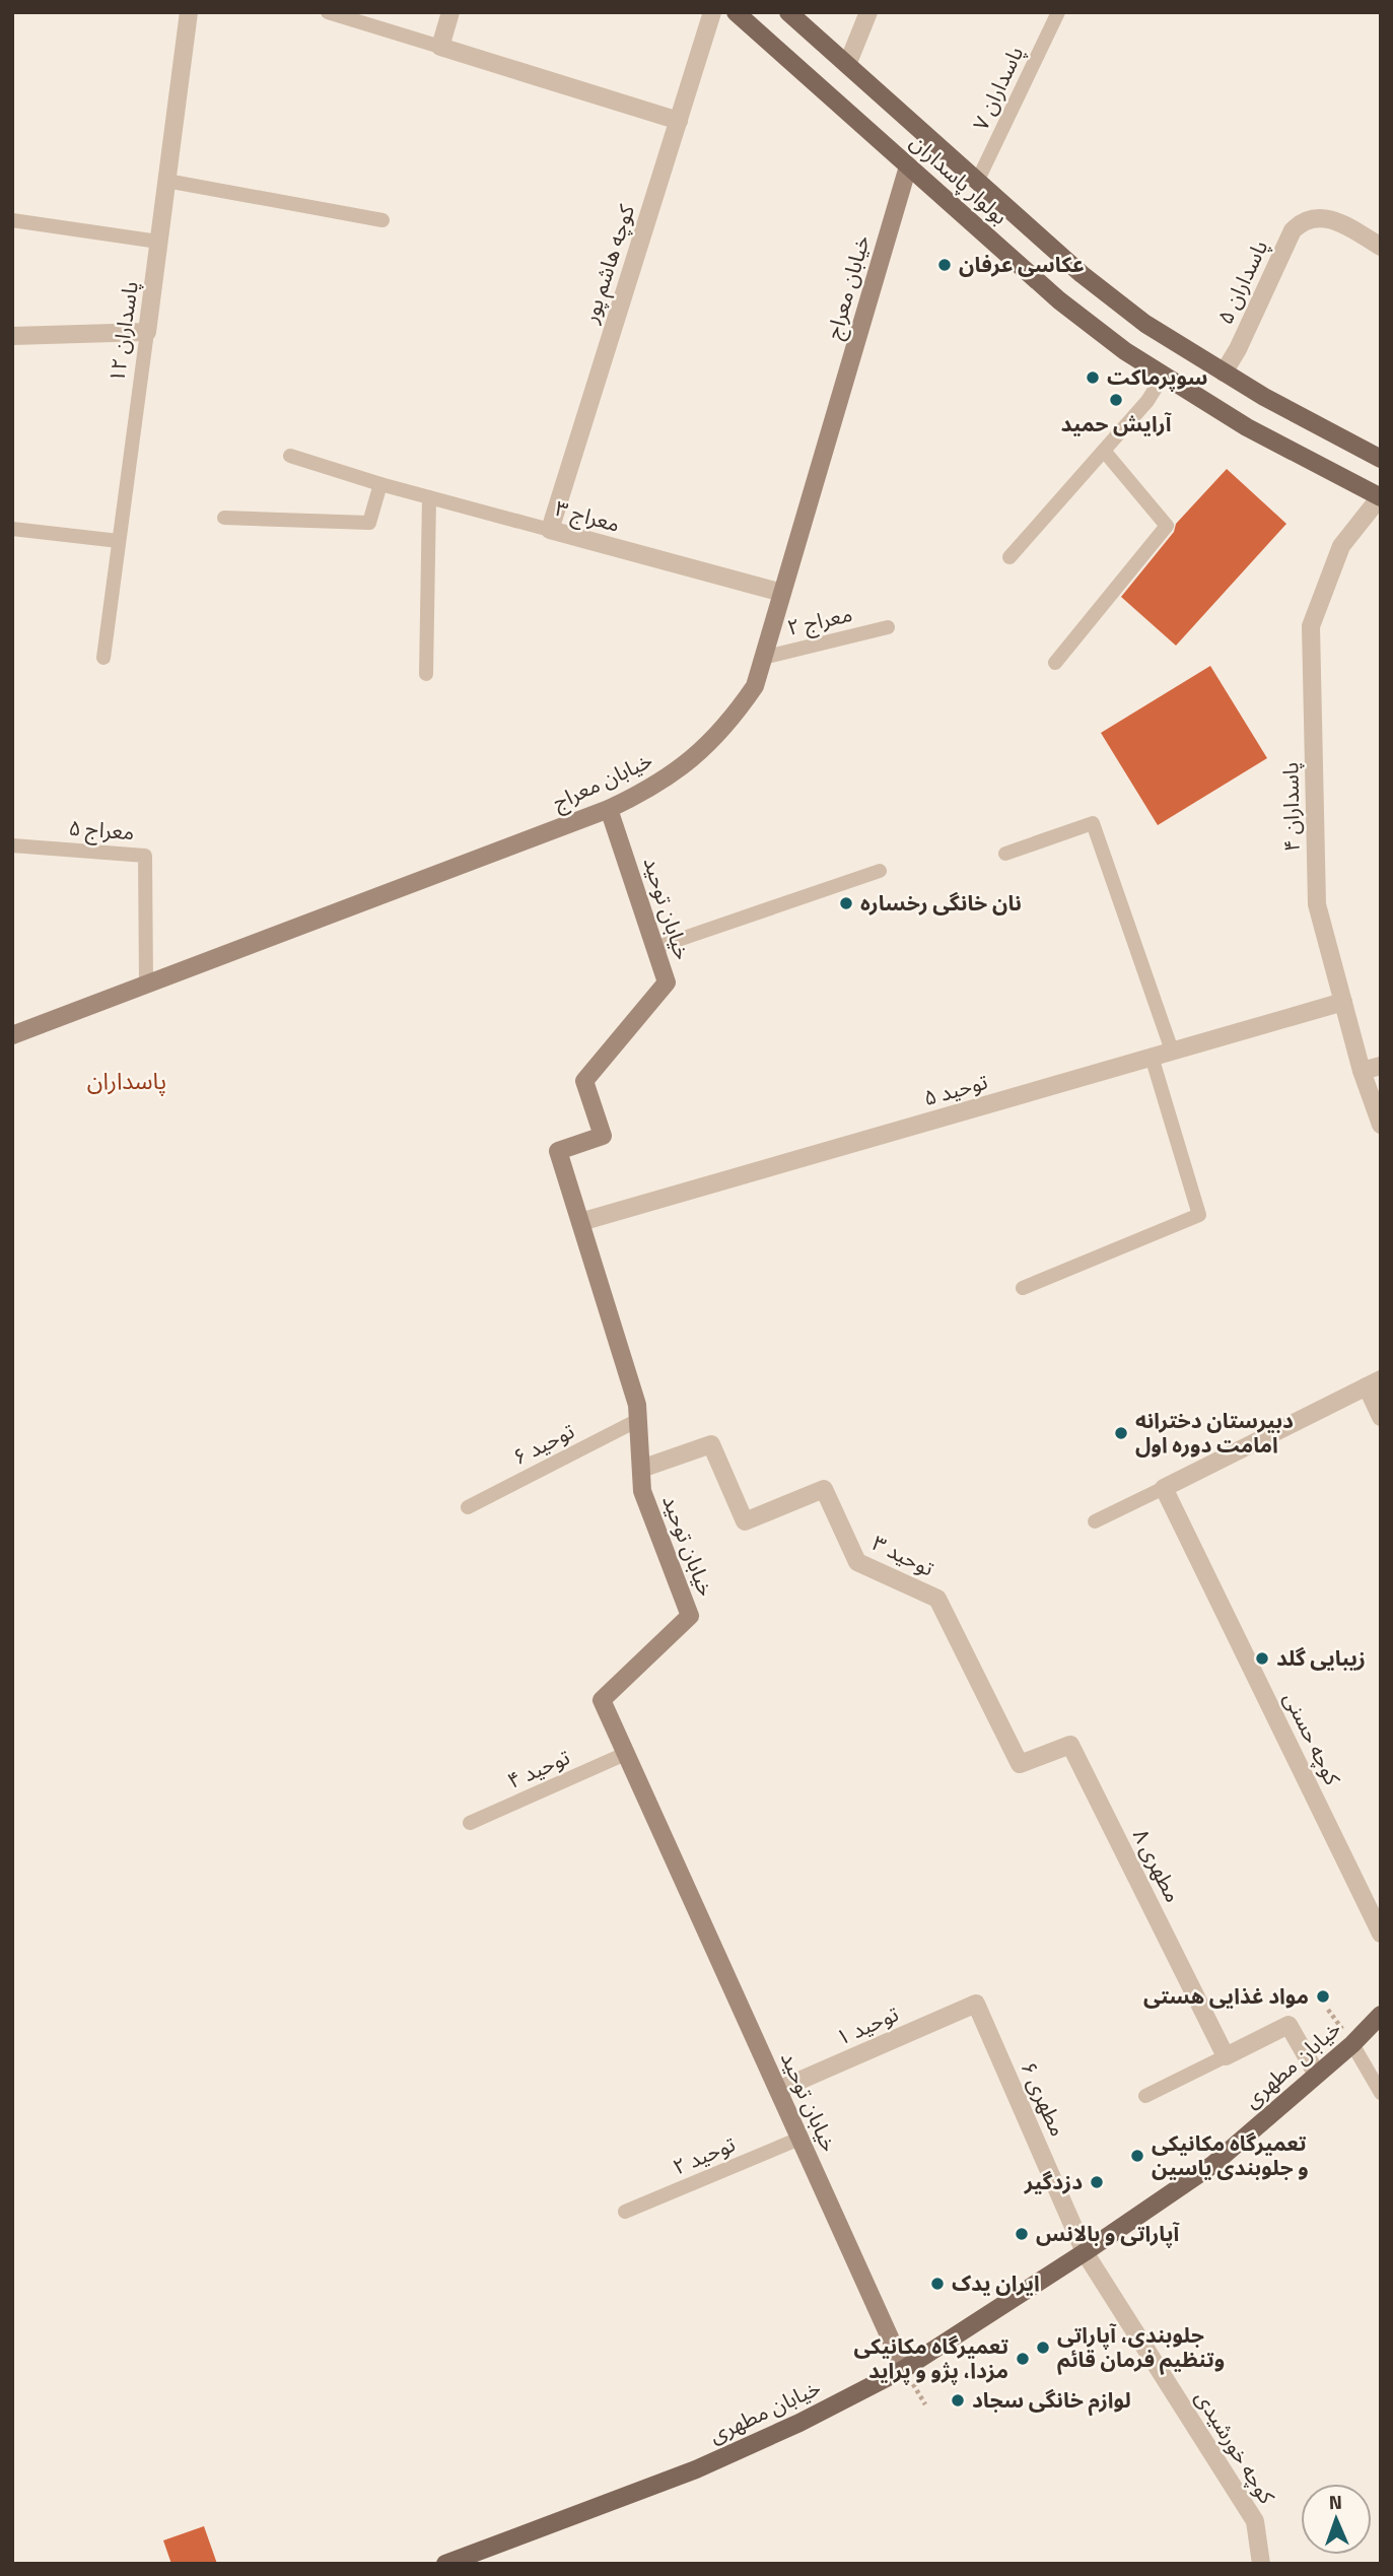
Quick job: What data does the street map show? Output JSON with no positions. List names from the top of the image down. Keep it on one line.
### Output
{"streets":{"main road":["بولوار پاسداران","خیابان مطهری"],"street":["کوچه هاشم پور","پاسداران ۵","خیابان معراج","پاسداران ۱۲","معراج ۳","پاسداران ۴","خیابان توحید","توحید ۵","توحید ۳","کوچه حسنی","مطهری ۸","توحید ۱","مطهری ۶","کوچه خورشیدی"],"lane":["پاسداران ۷","معراج ۲","معراج ۵","توحید ۶","توحید ۴","توحید ۲"]},"crossings":[["پاسداران ۷","بولوار پاسداران"],["بولوار پاسداران","پاسداران ۵"],["بولوار پاسداران","خیابان معراج"],["بولوار پاسداران","پاسداران ۴"],["کوچه هاشم پور","معراج ۳"],["خیابان معراج","معراج ۳"],["خیابان معراج","معراج ۲"],["خیابان معراج","معراج ۵"],["خیابان معراج","خیابان توحید"],["پاسداران ۴","توحید ۵"],["خیابان توحید","توحید ۵"],["خیابان توحید","توحید ۶"],["خیابان توحید","توحید ۳"],["خیابان توحید","توحید ۴"],["خیابان توحید","توحید ۱"],["خیابان توحید","خیابان مطهری"],["خیابان توحید","توحید ۲"],["توحید ۳","مطهری ۸"],["توحید ۱","مطهری ۶"],["خیابان مطهری","مطهری ۶"],["خیابان مطهری","کوچه خورشیدی"],["مطهری ۶","کوچه خورشیدی"]],"districts":["پاسداران"],"places":["عکاسی عرفان","سوپرماکت","آرایش حمید","نان خانگی رخساره","دبیرستان دخترانه امامت دوره اول","زیبایی گلد","مواد غذایی هستی","تعمیرگاه مکانیکی و جلوبندی یاسین","دزدگیر","آپاراتی و بالانس","ایران یدک","جلوبندی، آپاراتی وتنظیم فرمان قائم","تعمیرگاه مکانیکی مزدا، پژو و پراید","لوازم خانگی سجاد"],"north":"top"}
